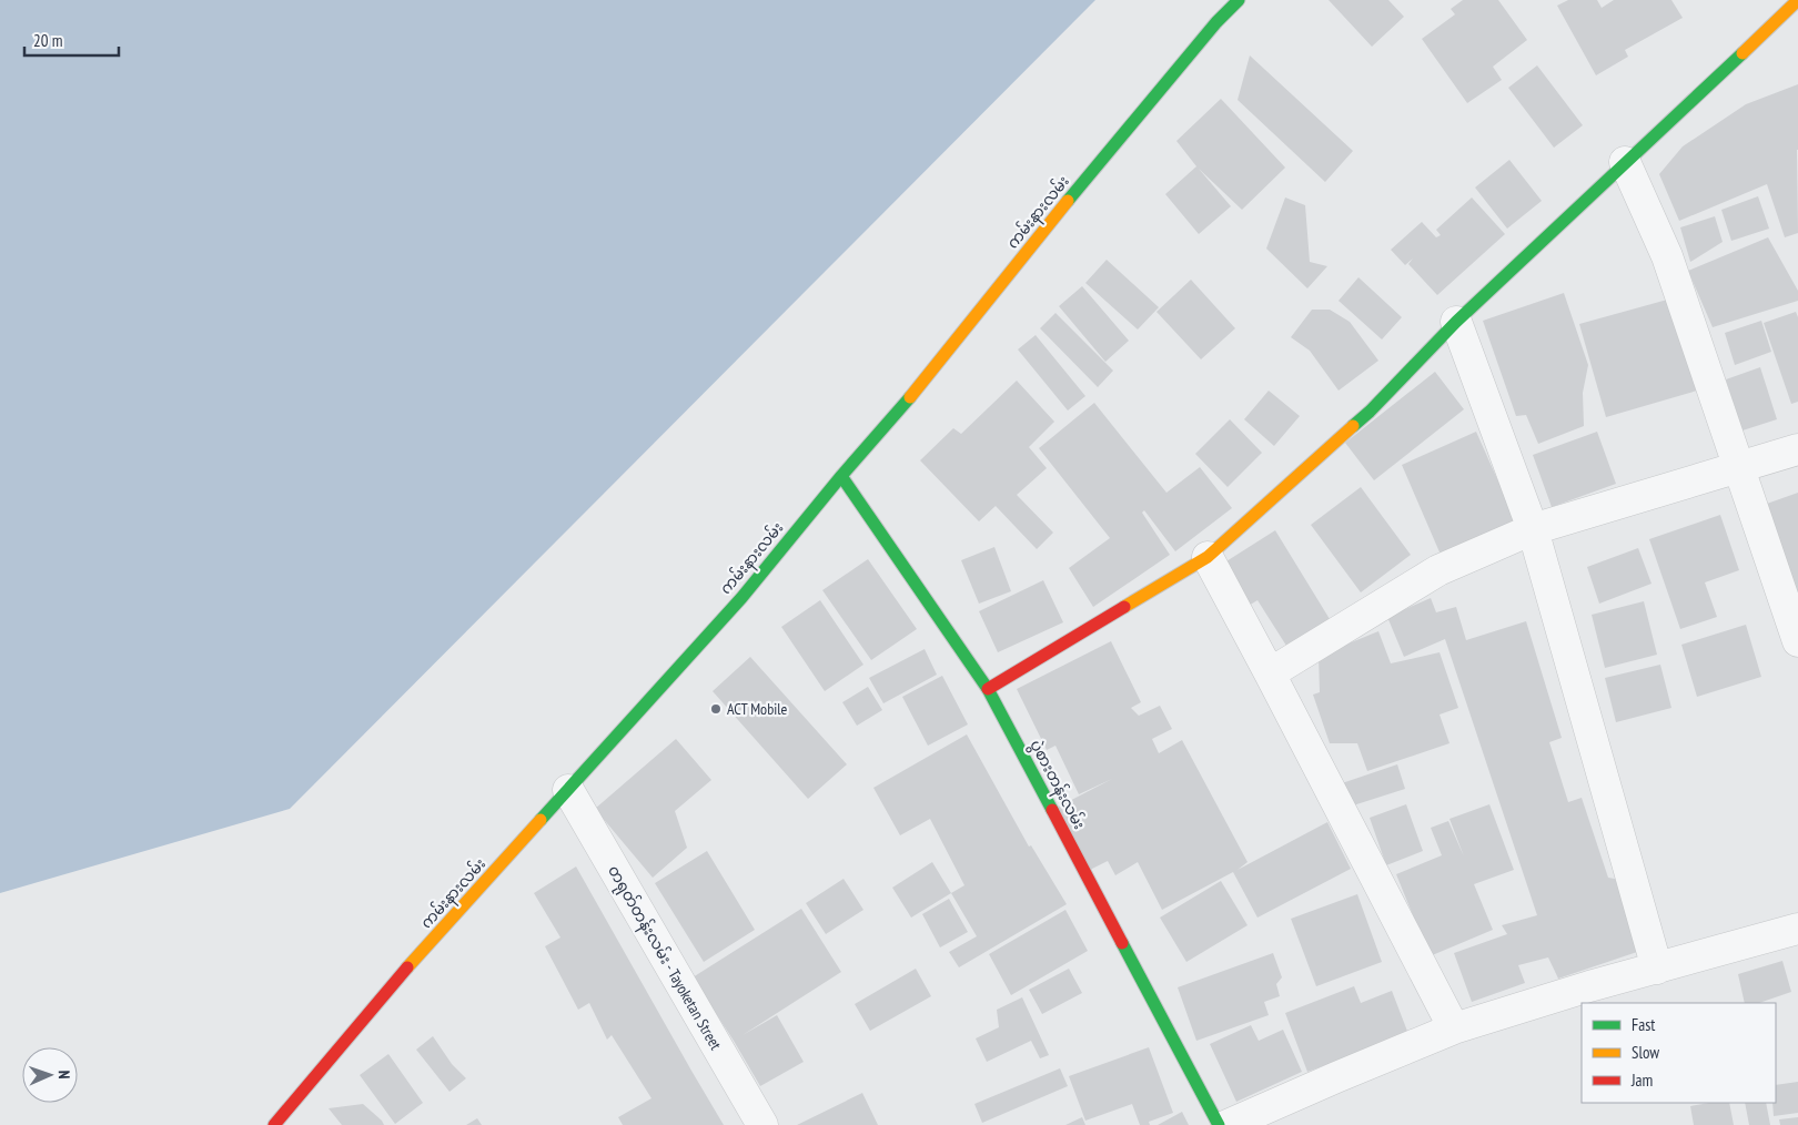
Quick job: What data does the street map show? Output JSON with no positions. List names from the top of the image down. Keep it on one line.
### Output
{"streets":{"street":["ကမ်းနားလမ်း","ပွဲစားတန်းလမ်း","တရုတ်တန်းလမ်း - Tayoketan Street"]},"crossings":[["ကမ်းနားလမ်း","ပွဲစားတန်းလမ်း"],["ကမ်းနားလမ်း","တရုတ်တန်းလမ်း - Tayoketan Street"]],"places":["ACT Mobile"],"legend":["Fast","Slow","Jam"],"scale_bar":"20 m","north":"right"}
